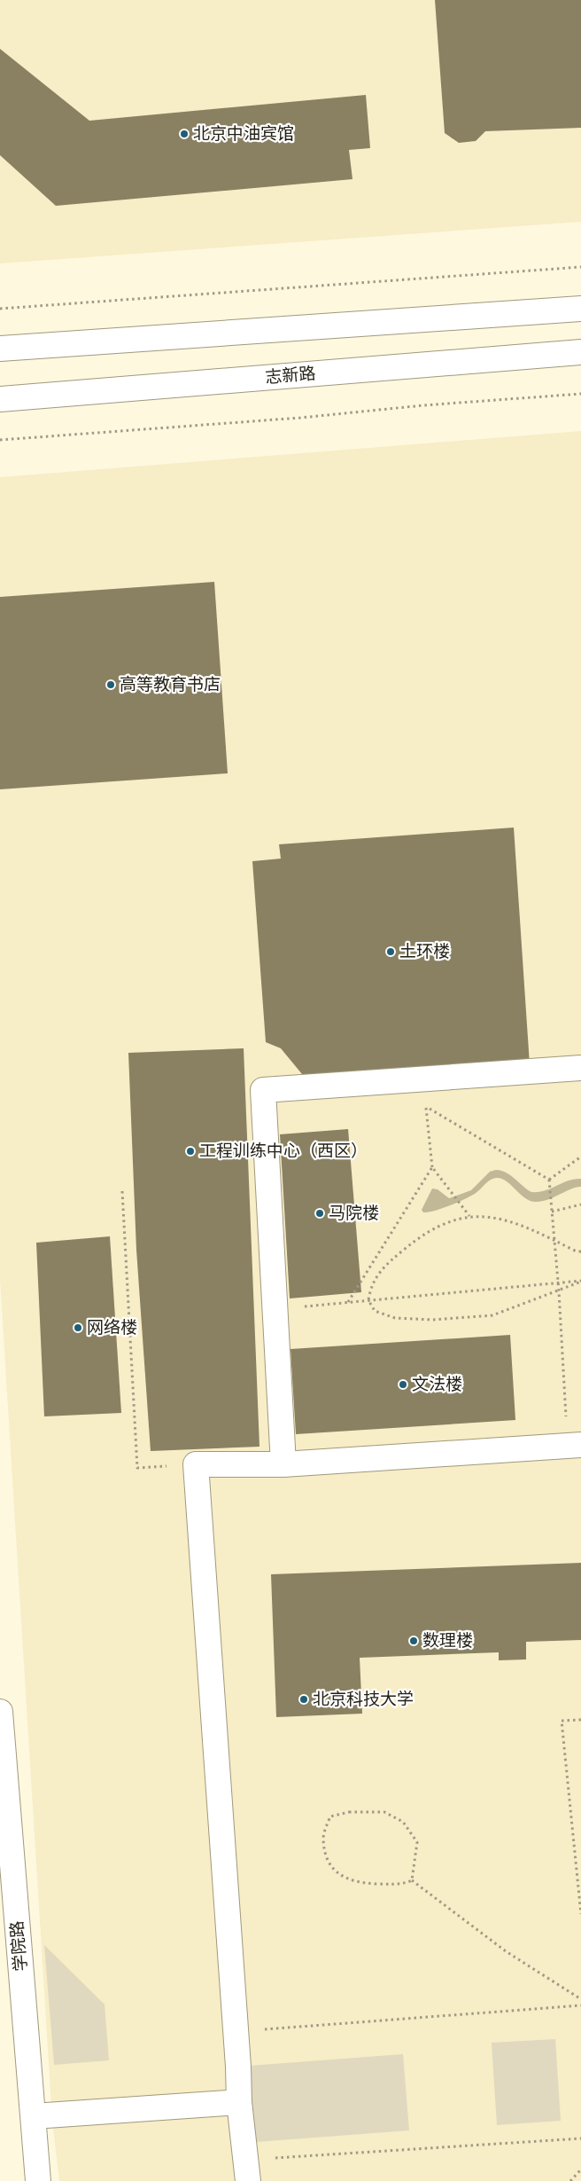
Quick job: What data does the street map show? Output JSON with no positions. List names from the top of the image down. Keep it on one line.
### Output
{"streets":{"street":["志新路","学院路"]},"places":["北京中油宾馆","高等教育书店","土环楼","工程训练中心（西区）","马院楼","网络楼","文法楼","数理楼","北京科技大学"]}
